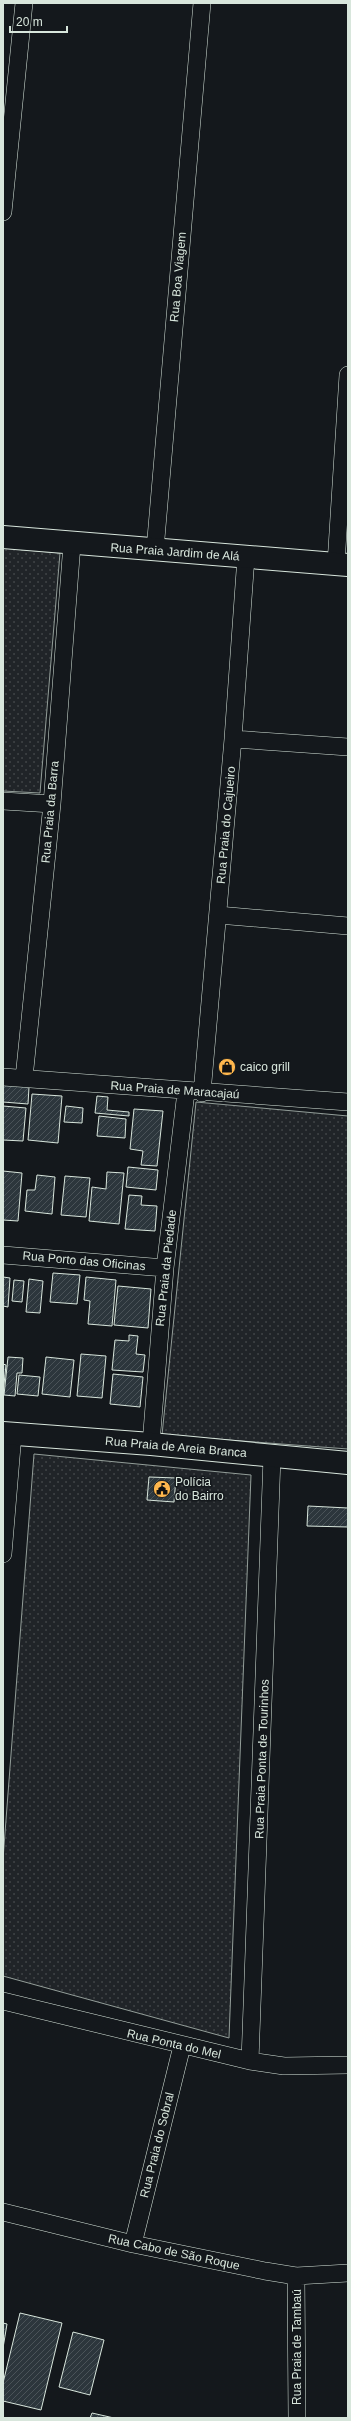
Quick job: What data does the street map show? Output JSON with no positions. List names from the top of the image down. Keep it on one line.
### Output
{"streets":{"street":["Rua Boa Viagem","Rua Praia Jardim de Alá","Rua Praia da Barra","Rua Praia do Cajueiro","Rua Praia de Maracajaú","Rua Porto das Oficinas","Rua Praia da Piedade","Rua Praia de Areia Branca","Rua Praia Ponta de Tourinhos","Rua Ponta do Mel","Rua Praia do Sobral","Rua Cabo de São Roque","Rua Praia de Tambaú"]},"crossings":[["Rua Boa Viagem","Rua Praia Jardim de Alá"],["Rua Praia Jardim de Alá","Rua Praia da Barra"],["Rua Praia Jardim de Alá","Rua Praia do Cajueiro"],["Rua Praia da Barra","Rua Praia de Maracajaú"],["Rua Praia do Cajueiro","Rua Praia de Maracajaú"],["Rua Praia do Cajueiro","Rua Praia da Piedade"],["Rua Praia de Maracajaú","Rua Praia da Piedade"],["Rua Porto das Oficinas","Rua Praia da Piedade"],["Rua Praia da Piedade","Rua Praia de Areia Branca"],["Rua Praia de Areia Branca","Rua Praia Ponta de Tourinhos"],["Rua Praia Ponta de Tourinhos","Rua Ponta do Mel"],["Rua Ponta do Mel","Rua Praia do Sobral"],["Rua Praia do Sobral","Rua Cabo de São Roque"],["Rua Cabo de São Roque","Rua Praia de Tambaú"]],"places":{"shop":["caico grill"],"public building":["Polícia do Bairro"]},"scale_bar":"20 m"}
